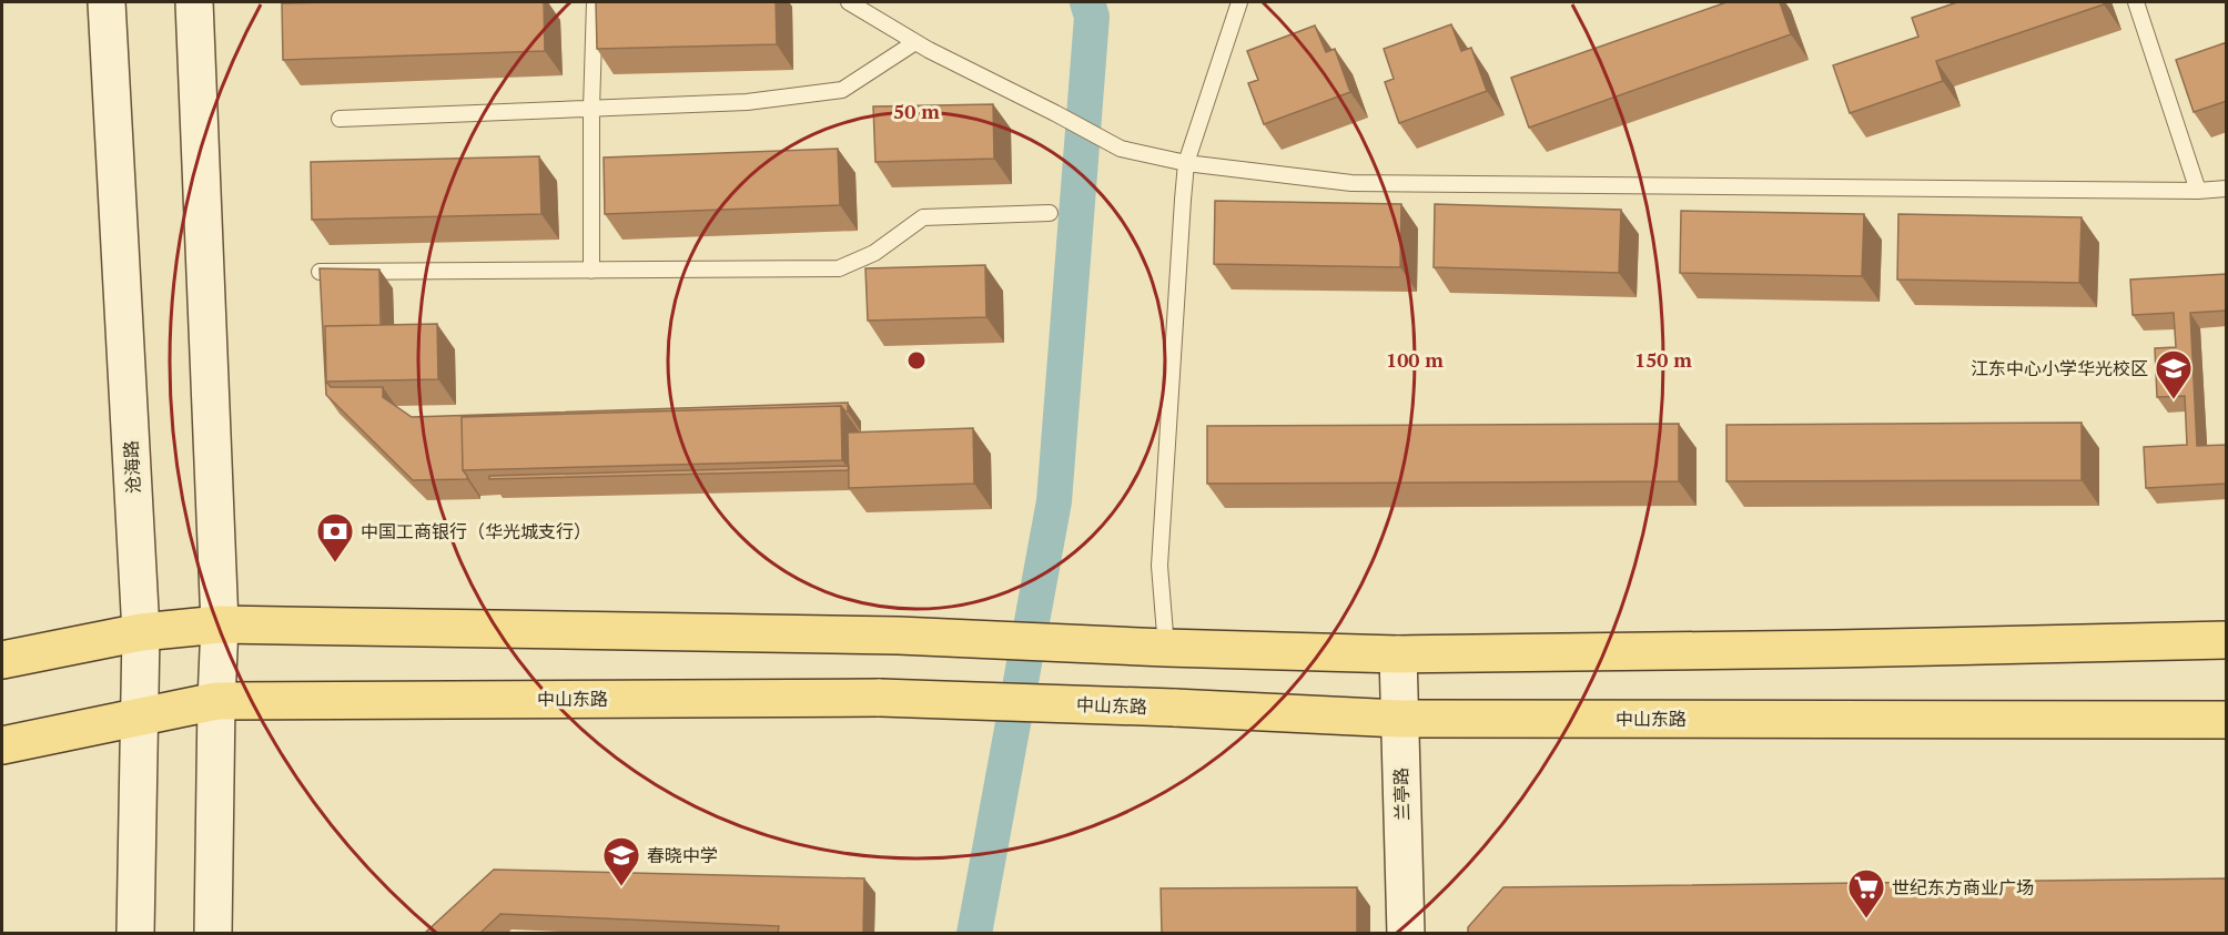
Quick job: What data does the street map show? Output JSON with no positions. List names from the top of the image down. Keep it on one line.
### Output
{"streets":{"main road":["沧海路","中山东路","兰亭路"]},"crossings":[["沧海路","中山东路"],["中山东路","兰亭路"]],"places":{"school or university":["江东中心小学华光校区","春晓中学"],"bank":["中国工商银行（华光城支行）"],"supermarket":["世纪东方商业广场"]},"rings":["50 m","100 m","150 m"]}
